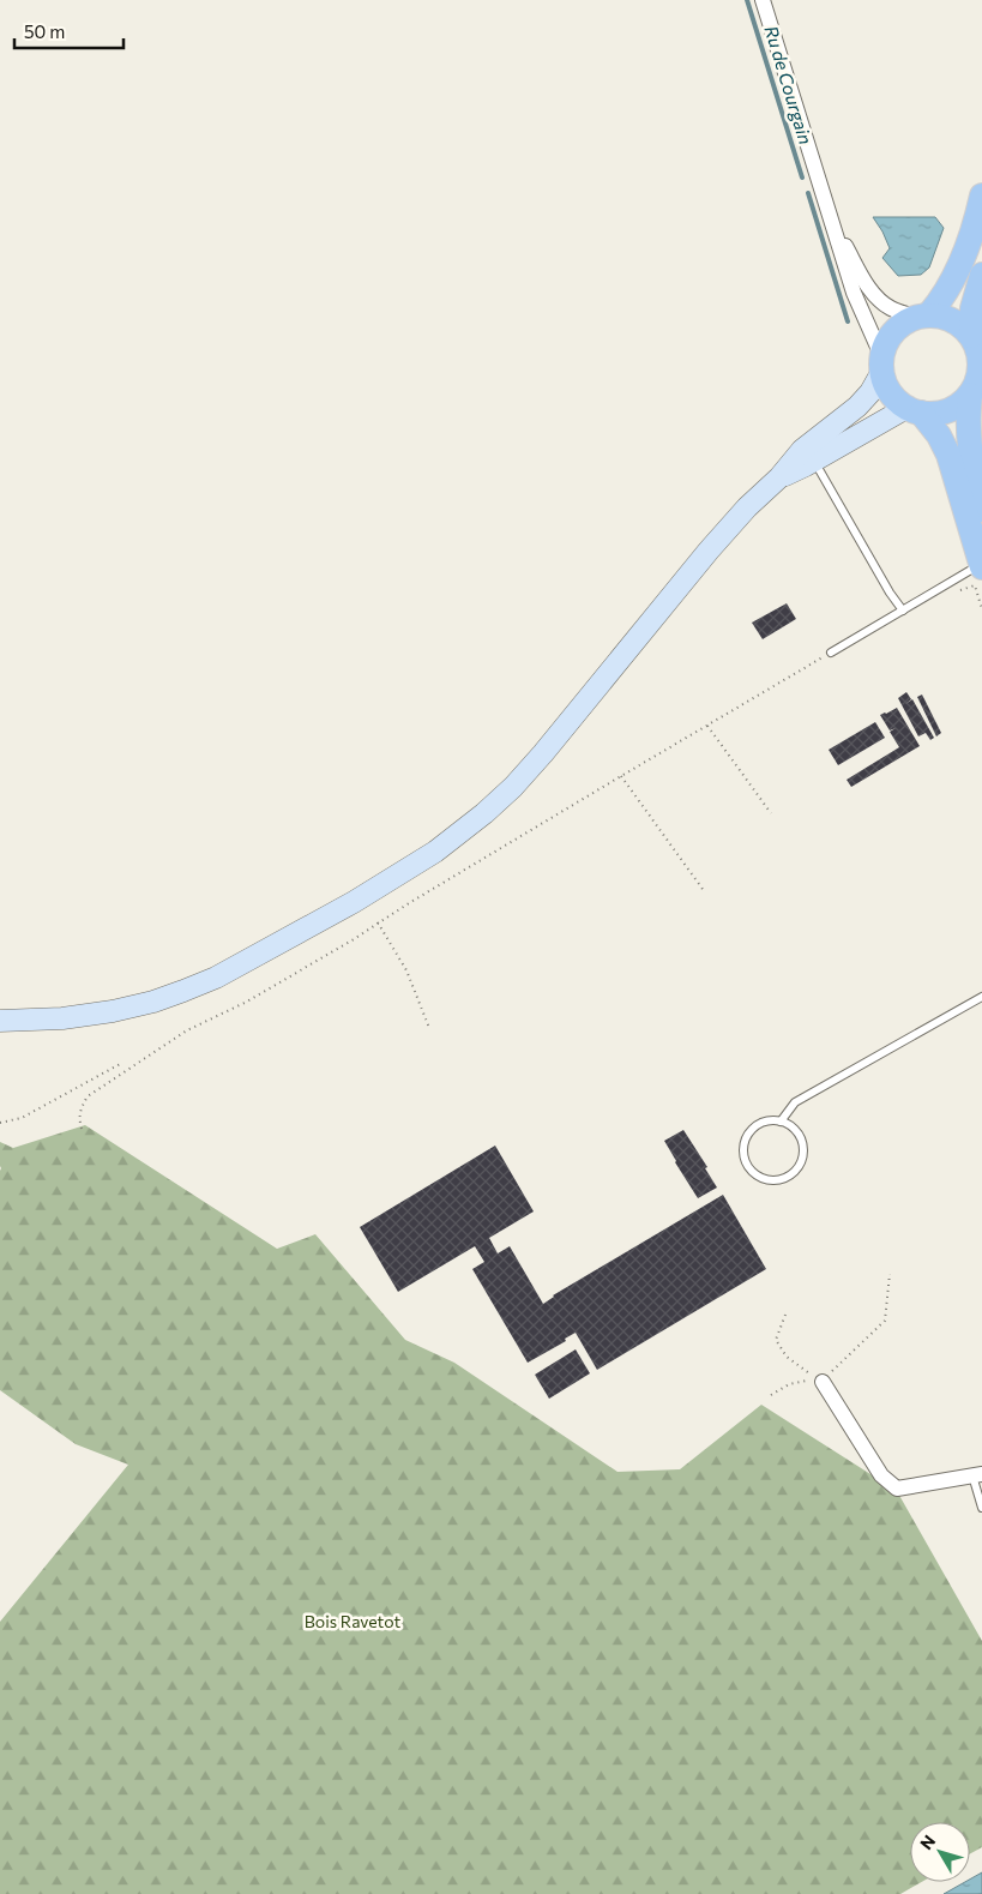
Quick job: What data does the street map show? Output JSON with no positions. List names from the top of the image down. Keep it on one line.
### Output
{"water":["Ru de Courgain"],"parks":["Bois Ravetot"],"scale_bar":"50 m","north":"top left"}
